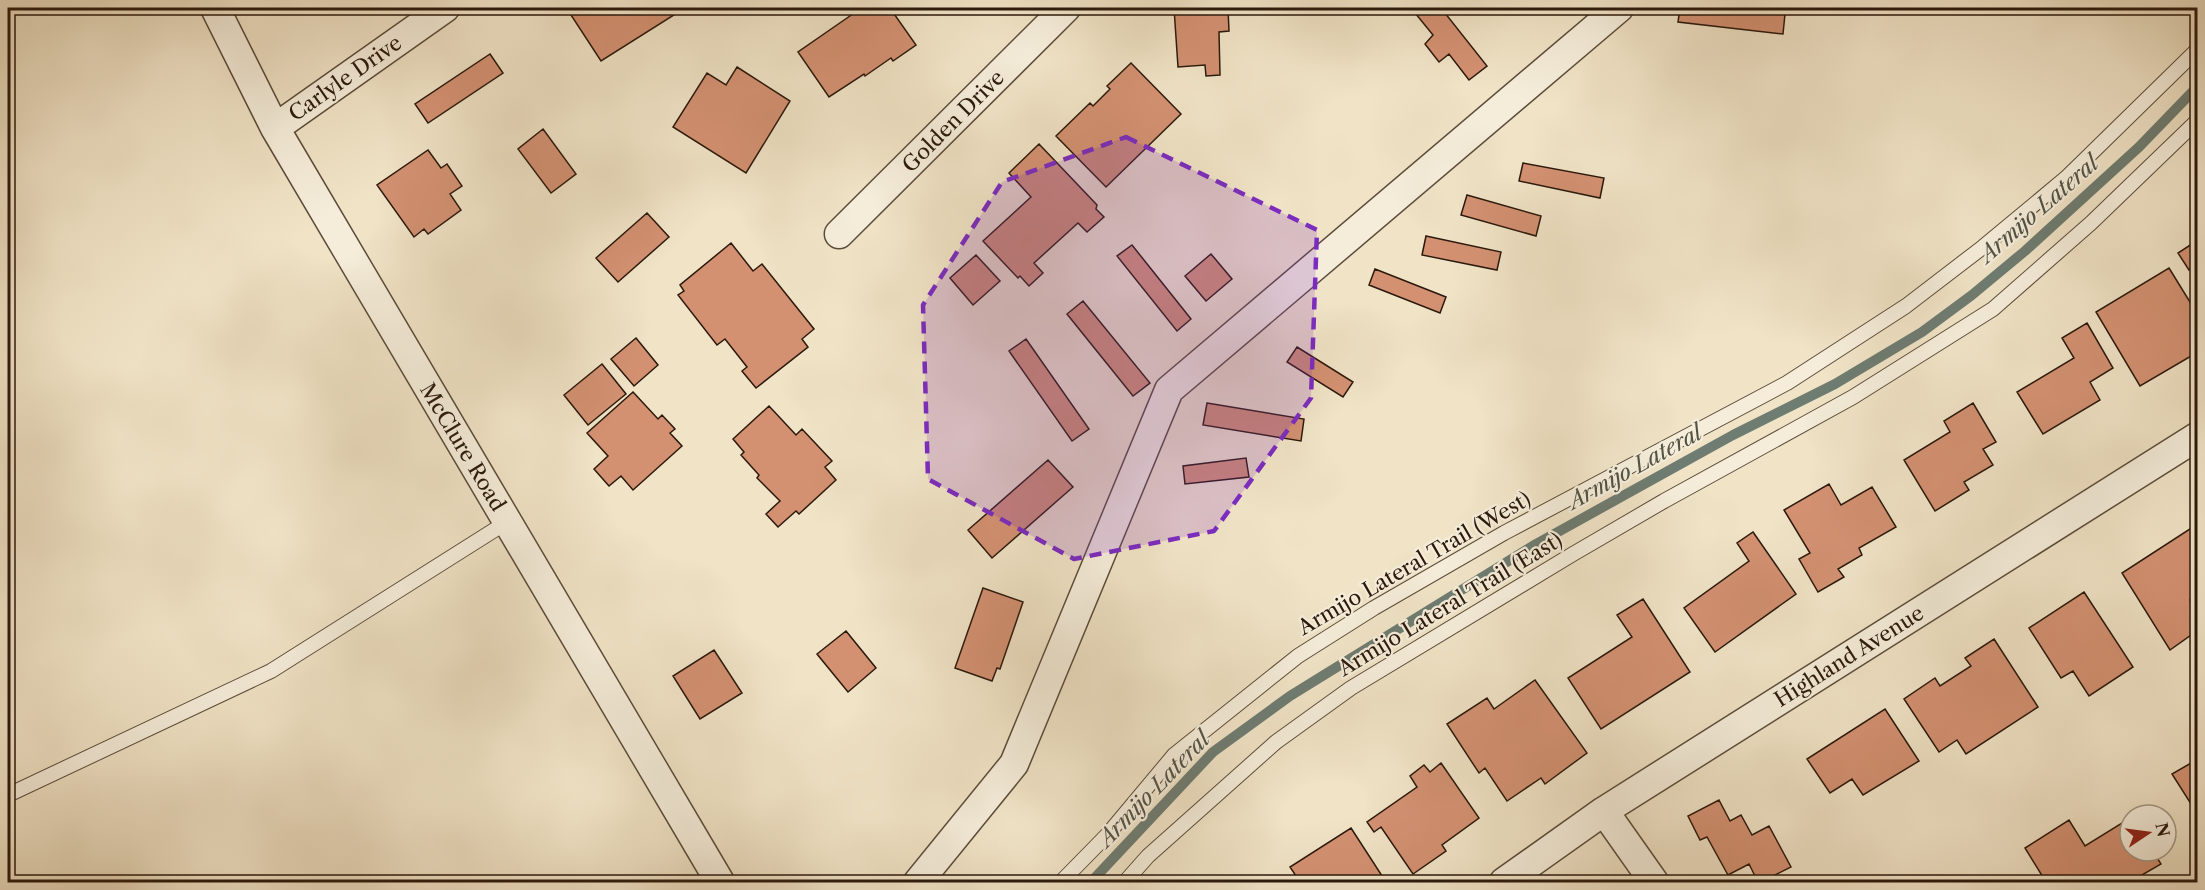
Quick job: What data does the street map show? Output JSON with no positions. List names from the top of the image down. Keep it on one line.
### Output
{"streets":{"street":["Carlyle Drive","Golden Drive","McClure Road","Highland Avenue"],"lane":["Armijo Lateral Trail (West)","Armijo Lateral Trail (East)"]},"crossings":[["Carlyle Drive","McClure Road"]],"water":["Armijo Lateral"],"north":"right"}
